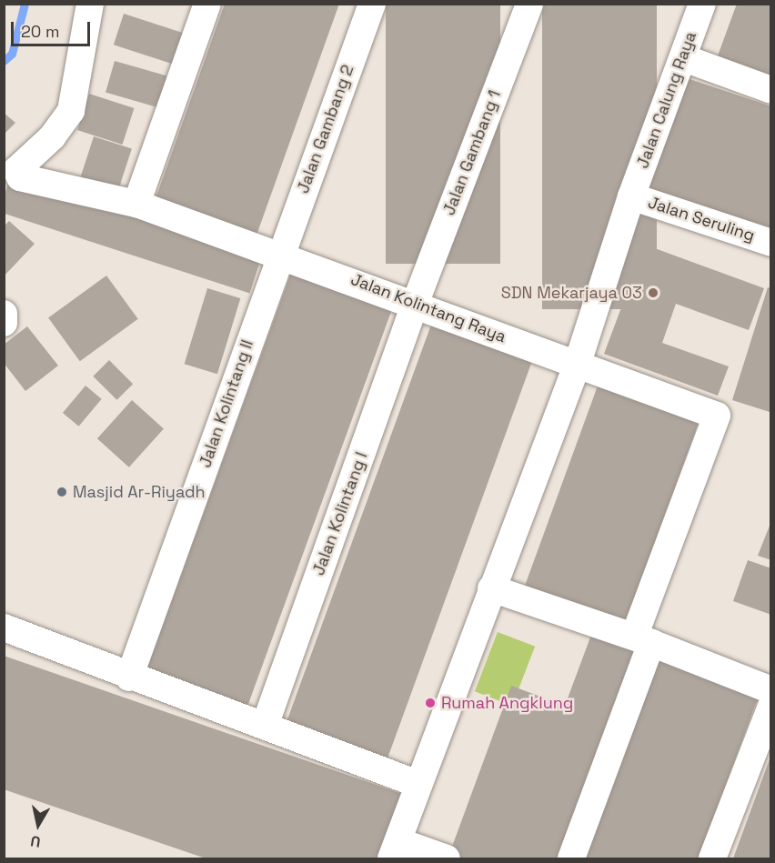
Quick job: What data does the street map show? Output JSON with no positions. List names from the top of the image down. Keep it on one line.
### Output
{"streets":{"street":["Jalan Calung Raya","Jalan Gambang 2","Jalan Gambang 1","Jalan Seruling","Jalan Kolintang Raya","Jalan Kolintang II","Jalan Kolintang I"]},"crossings":[["Jalan Calung Raya","Jalan Seruling"],["Jalan Calung Raya","Jalan Kolintang Raya"],["Jalan Gambang 2","Jalan Kolintang Raya"],["Jalan Gambang 2","Jalan Kolintang II"],["Jalan Gambang 1","Jalan Kolintang Raya"],["Jalan Gambang 1","Jalan Kolintang I"],["Jalan Kolintang Raya","Jalan Kolintang II"],["Jalan Kolintang Raya","Jalan Kolintang I"]],"places":["SDN Mekarjaya 03","Masjid Ar-Riyadh","Rumah Angklung"],"scale_bar":"20 m","north":"bottom"}
